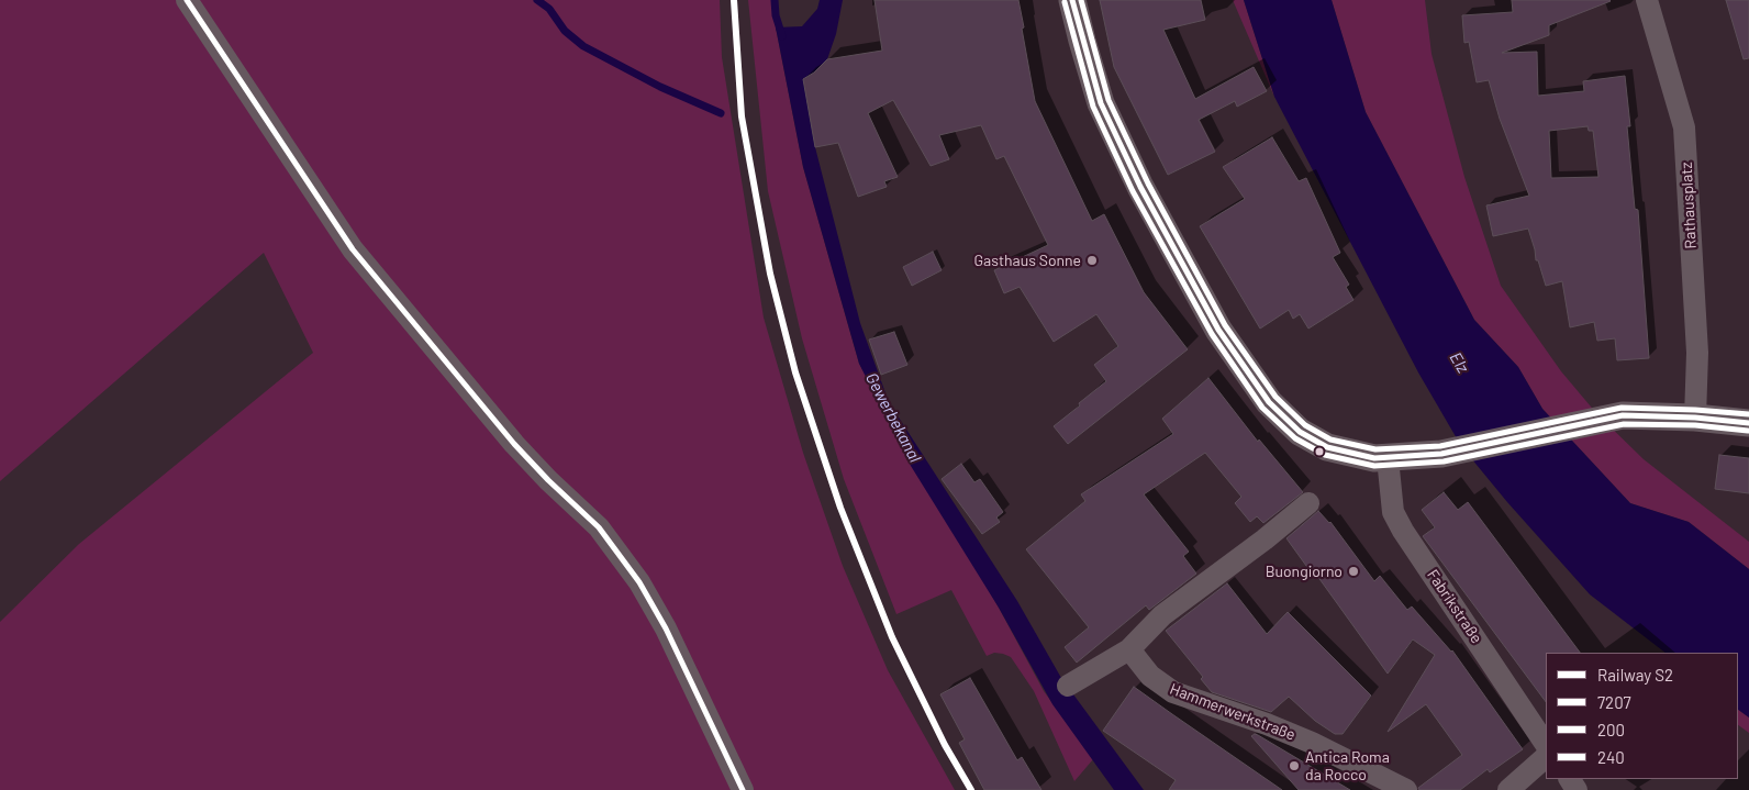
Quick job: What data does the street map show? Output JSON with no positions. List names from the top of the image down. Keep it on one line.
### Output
{"streets":{"street":["Rathausplatz","Fabrikstraße","Hammerwerkstraße"]},"water":["Elz","Gewerbekanal"],"places":["Gasthaus Sonne","Buongiorno","Antica Roma da Rocco"],"lines":["rail line S2","transit line 7207","transit line 240","transit line 200"],"legend":["Railway S2","7207","200","240"]}
